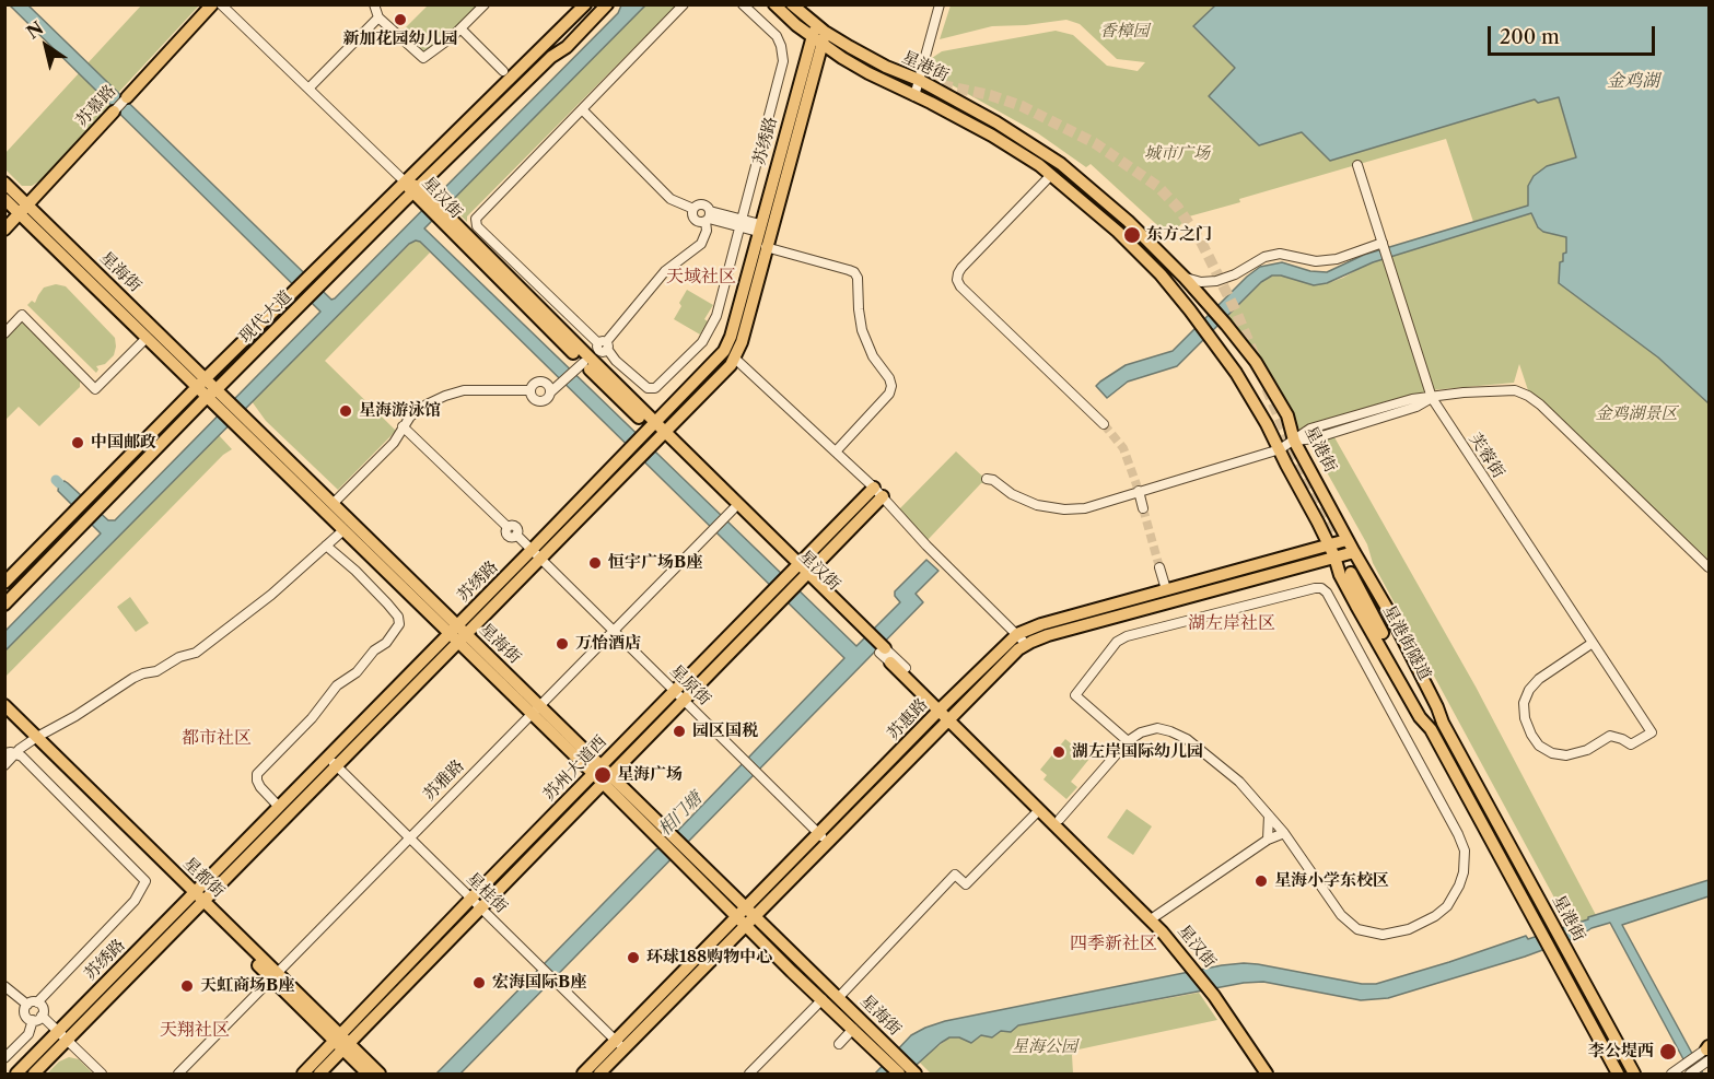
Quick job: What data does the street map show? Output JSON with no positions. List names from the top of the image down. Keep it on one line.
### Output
{"streets":{"main road":["星港街","苏慕路","苏绣路","星汉街","星海街","现代大道","星港街隧道","苏惠路","苏州大道西","星都街"],"street":["芙蓉街","星原街","苏雅路","星桂街"]},"crossings":[["星港街","苏绣路"],["星港街","星港街隧道"],["星港街","苏惠路"],["苏慕路","星海街"],["苏绣路","星汉街"],["苏绣路","星海街"],["苏绣路","星原街"],["苏绣路","星都街"],["苏绣路","星桂街"],["星汉街","现代大道"],["星汉街","苏惠路"],["星汉街","苏州大道西"],["星汉街","苏雅路"],["星海街","现代大道"],["星海街","苏惠路"],["星海街","苏州大道西"],["星海街","苏雅路"],["星原街","苏惠路"],["星原街","苏州大道西"],["星原街","苏雅路"],["苏惠路","星桂街"],["苏州大道西","星都街"],["苏州大道西","星桂街"],["苏雅路","星都街"],["苏雅路","星桂街"]],"districts":["天域社区","湖左岸社区","都市社区","四季新社区","天翔社区"],"water":["金鸡湖","相门塘"],"parks":["香樟园","城市广场","金鸡湖景区","星海公园"],"places":["新加花园幼儿园","东方之门","星海游泳馆","中国邮政","恒宇广场B座","万怡酒店","园区国税","湖左岸国际幼儿园","星海广场","星海小学东校区","环球188购物中心","宏海国际B座","天虹商场B座","李公堤西"],"scale_bar":"200 m","north":"top left"}
